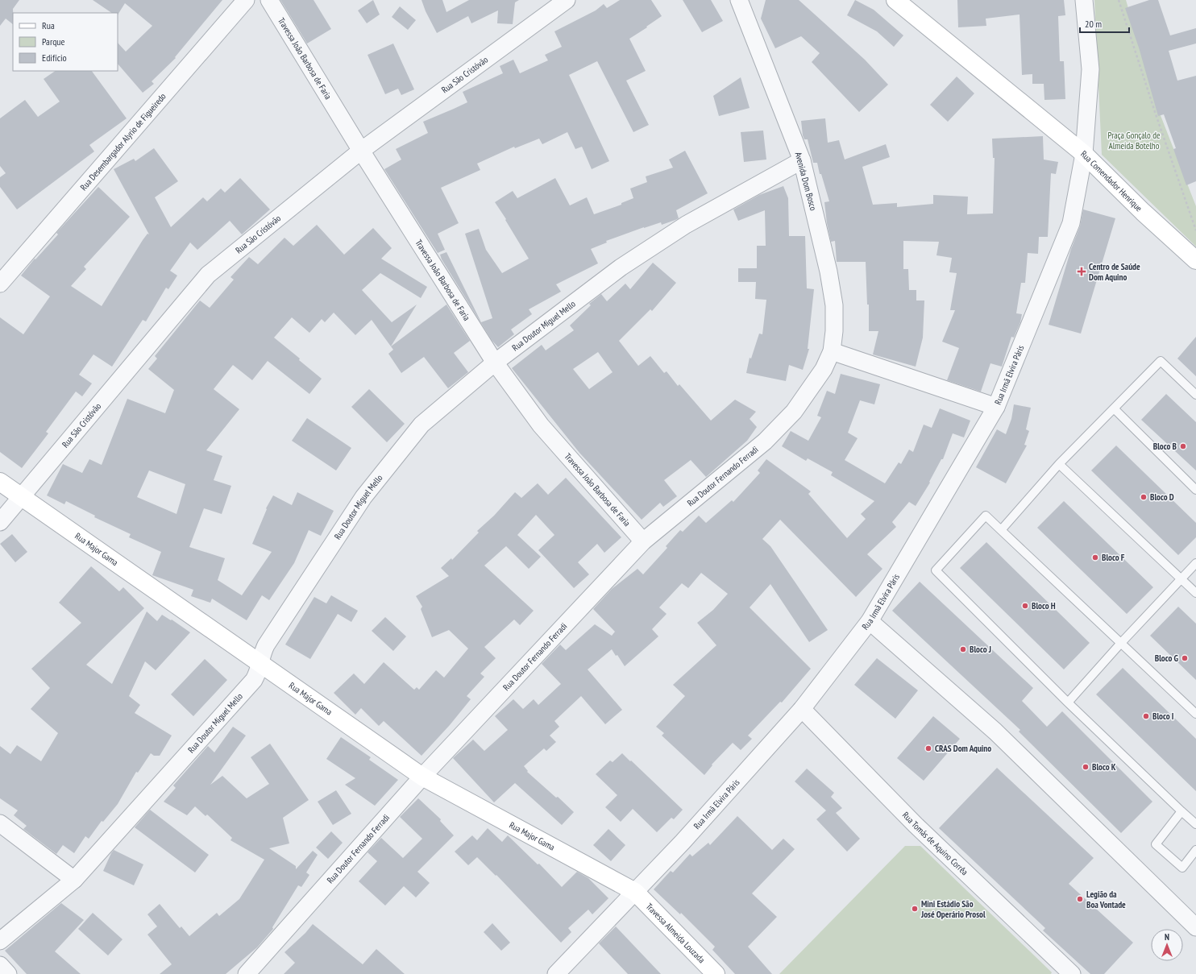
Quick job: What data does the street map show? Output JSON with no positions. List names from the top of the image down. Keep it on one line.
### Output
{"streets":{"street":["Travessa João Barbosa de Faria","Rua São Cristóvão","Rua Desembargador Alyrio de Figueiredo","Rua Comendador Henrique","Avenida Dom Bosco","Rua Doutor Miguel Mello","Rua Irmã Elvira Páris","Rua Doutor Fernando Ferradi","Rua Major Gama","Rua Tomás de Aquino Corrêa","Travessa Almeida Louzada"]},"crossings":[["Travessa João Barbosa de Faria","Rua São Cristóvão"],["Travessa João Barbosa de Faria","Rua Doutor Miguel Mello"],["Travessa João Barbosa de Faria","Rua Doutor Fernando Ferradi"],["Rua São Cristóvão","Rua Major Gama"],["Rua Comendador Henrique","Rua Irmã Elvira Páris"],["Avenida Dom Bosco","Rua Doutor Miguel Mello"],["Avenida Dom Bosco","Rua Doutor Fernando Ferradi"],["Rua Doutor Miguel Mello","Rua Major Gama"],["Rua Irmã Elvira Páris","Rua Major Gama"],["Rua Irmã Elvira Páris","Rua Tomás de Aquino Corrêa"],["Rua Irmã Elvira Páris","Travessa Almeida Louzada"],["Rua Doutor Fernando Ferradi","Rua Major Gama"],["Rua Major Gama","Travessa Almeida Louzada"]],"parks":["Praça Gonçalo de Almeida Botelho"],"places":{"health":["Centro de Saúde Dom Aquino"],"other":["Bloco B","Bloco D","Bloco F","Bloco H","Bloco J","Bloco G","Bloco I","CRAS Dom Aquino","Bloco K","Legião da Boa Vontade","Mini Estádio São José Operário Prosol"]},"legend":["Rua","Parque","Edifício"],"scale_bar":"20 m","north":"top"}
